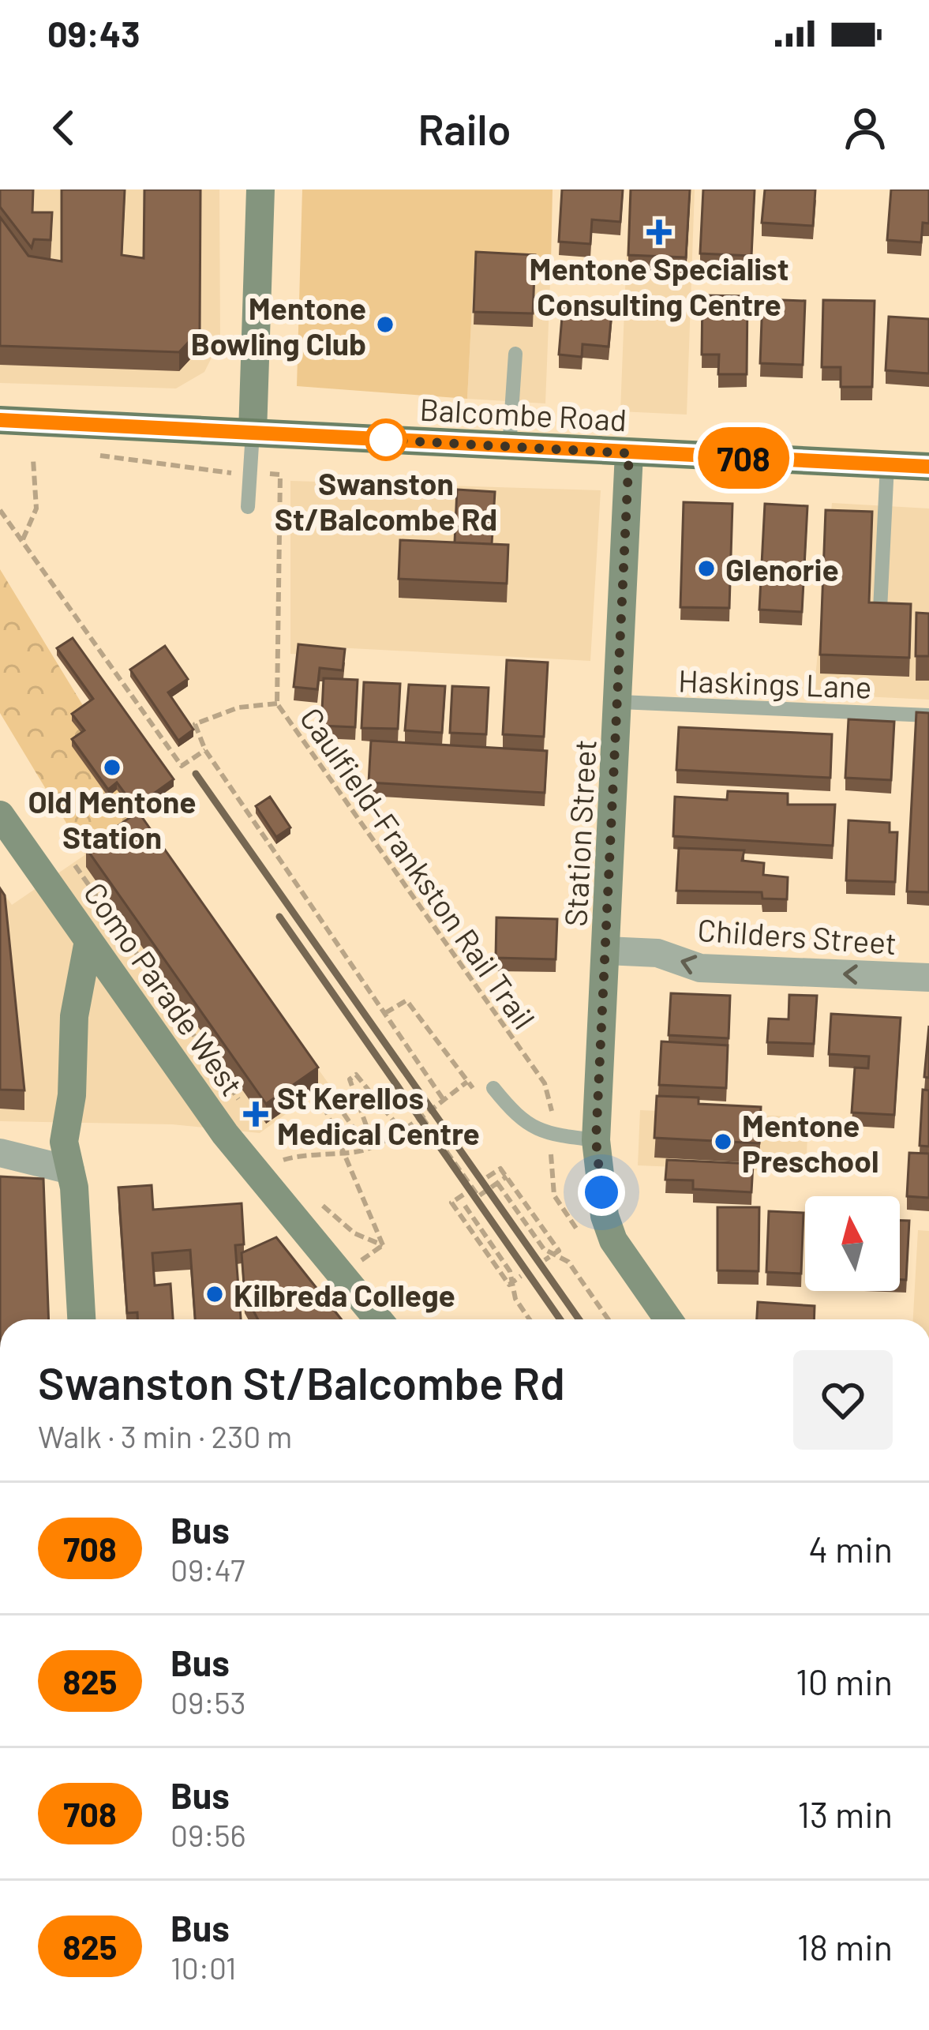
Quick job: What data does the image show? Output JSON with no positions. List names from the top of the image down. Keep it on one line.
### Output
{"streets":{"main road":["Balcombe Road"],"street":["Station Street","Childers Street","Como Parade West"],"lane":["Haskings Lane"],"path":["Caulfield-Frankston Rail Trail"]},"crossings":[["Balcombe Road","Station Street"],["Haskings Lane","Station Street"],["Station Street","Childers Street"]],"one_way":["Childers Street"],"places":{"health":["Mentone Specialist Consulting Centre","St Kerellos Medical Centre"],"other":["Mentone Bowling Club","Swanston St/Balcombe Rd","Glenorie","Old Mentone Station","Mentone Preschool","Kilbreda College"]},"lines":["bus line 708"],"north":"top","page":{"status":"09:43","header":"Railo","on_map":"708","heading":["Swanston St/Balcombe Rd","Walk · 3 min · 230 m"],"list":[{"mark":"708","name":"Bus","note":"09:47","value":"4 min"},{"mark":"825","name":"Bus","note":"09:53","value":"10 min"},{"mark":"708","name":"Bus","note":"09:56","value":"13 min"},{"mark":"825","name":"Bus","note":"10:01","value":"18 min"}]}}
